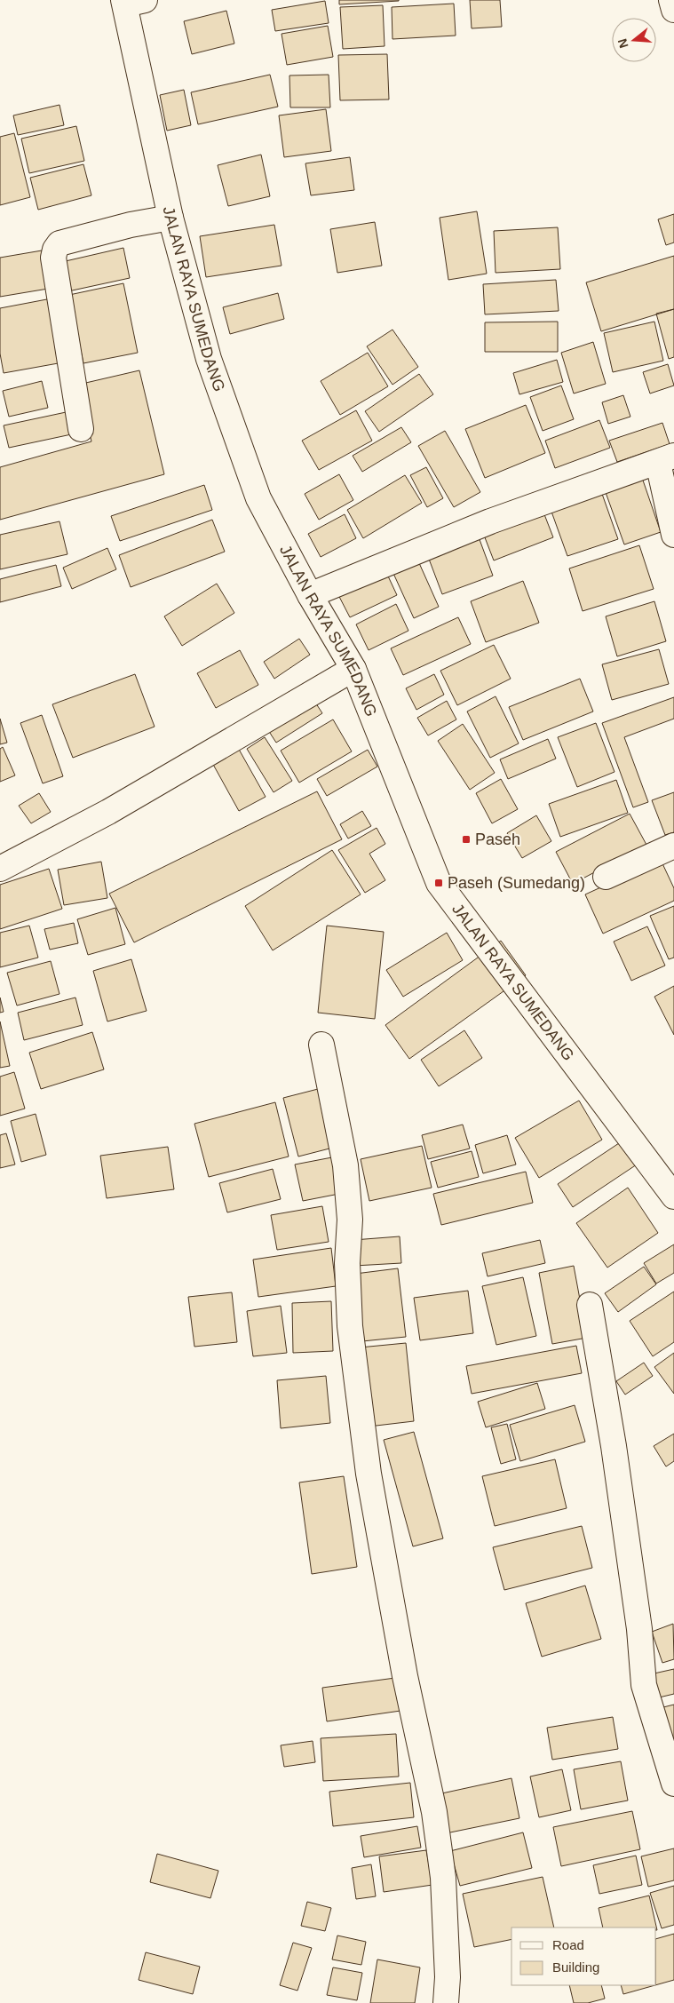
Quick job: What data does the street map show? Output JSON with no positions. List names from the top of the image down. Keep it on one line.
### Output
{"streets":{"main road":["JALAN RAYA SUMEDANG"]},"places":{"transit":["Paseh","Paseh (Sumedang)"]},"legend":["Road","Building"],"north":"left"}
